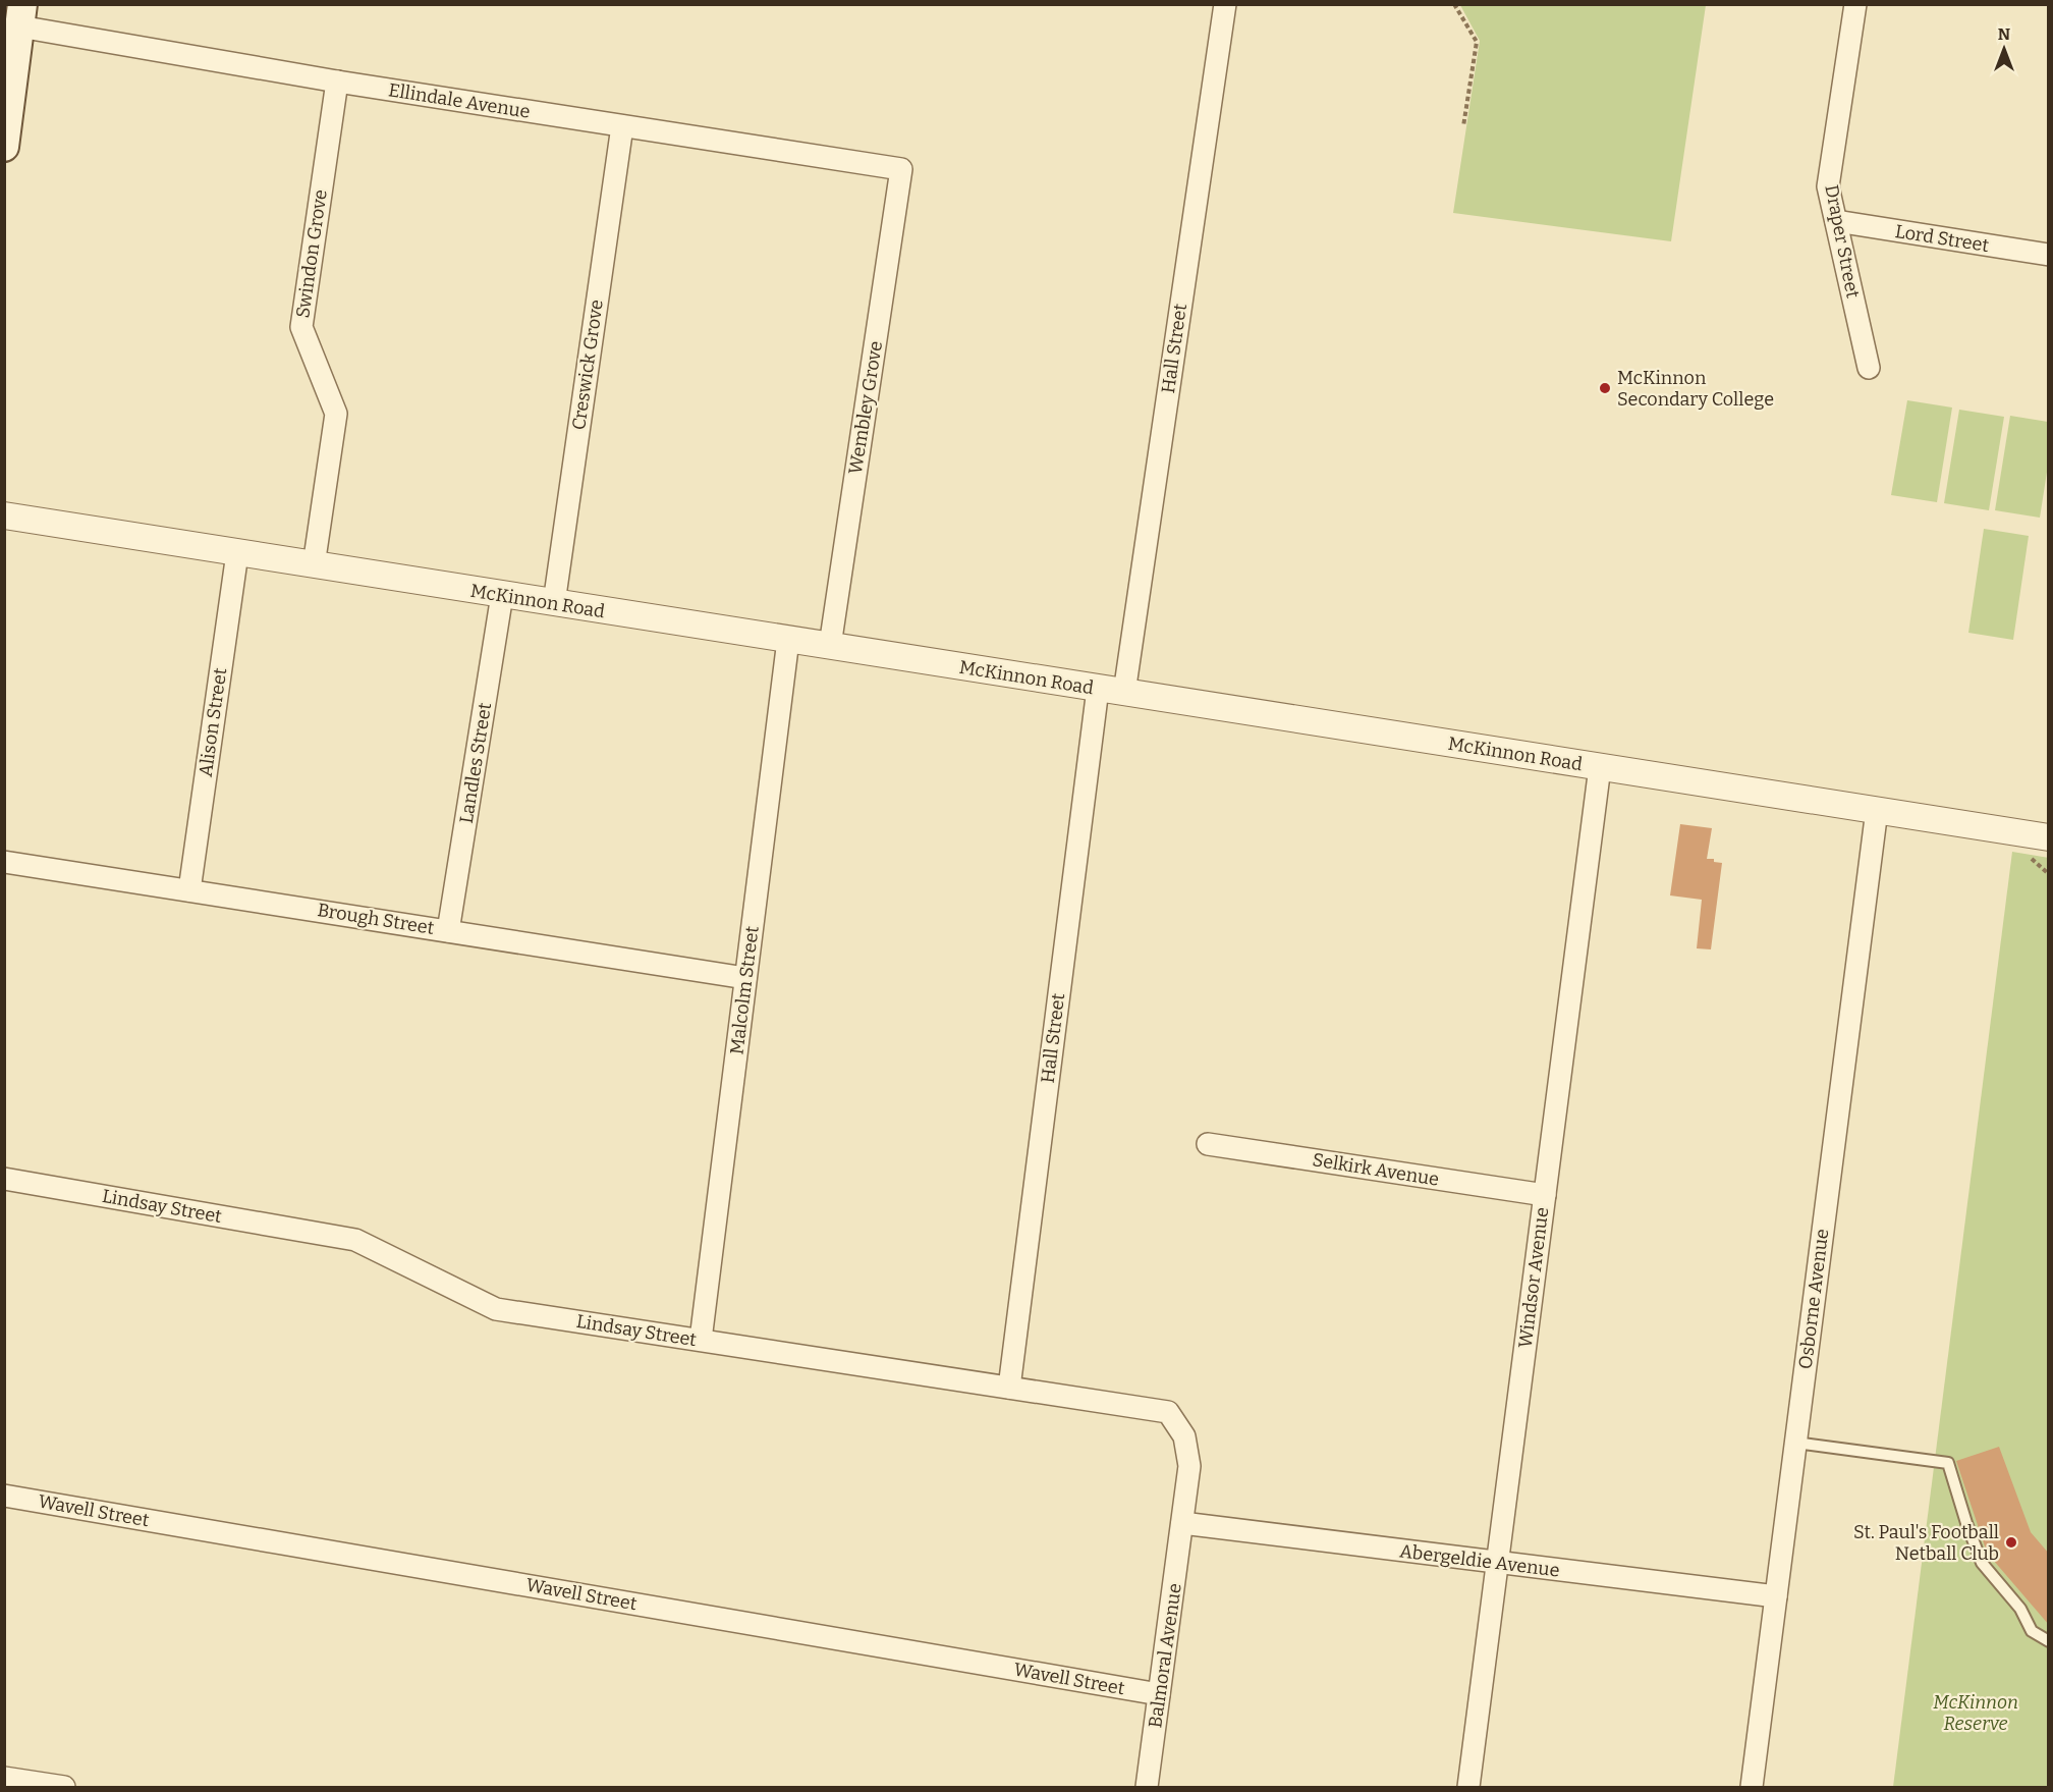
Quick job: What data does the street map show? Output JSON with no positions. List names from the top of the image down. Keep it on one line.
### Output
{"streets":{"street":["Ellindale Avenue","Lord Street","Draper Street","Swindon Grove","Hall Street","Creswick Grove","Wembley Grove","McKinnon Road","Alison Street","Landles Street","Brough Street","Malcolm Street","Selkirk Avenue","Lindsay Street","Windsor Avenue","Osborne Avenue","Wavell Street","Abergeldie Avenue","Balmoral Avenue"]},"crossings":[["Ellindale Avenue","Swindon Grove"],["Ellindale Avenue","Creswick Grove"],["Ellindale Avenue","Wembley Grove"],["Lord Street","Draper Street"],["Swindon Grove","McKinnon Road"],["Hall Street","McKinnon Road"],["Hall Street","Lindsay Street"],["Creswick Grove","McKinnon Road"],["Wembley Grove","McKinnon Road"],["McKinnon Road","Alison Street"],["McKinnon Road","Landles Street"],["McKinnon Road","Malcolm Street"],["McKinnon Road","Windsor Avenue"],["McKinnon Road","Osborne Avenue"],["Alison Street","Brough Street"],["Landles Street","Brough Street"],["Brough Street","Malcolm Street"],["Malcolm Street","Lindsay Street"],["Selkirk Avenue","Windsor Avenue"],["Lindsay Street","Abergeldie Avenue"],["Lindsay Street","Balmoral Avenue"],["Windsor Avenue","Abergeldie Avenue"],["Osborne Avenue","Abergeldie Avenue"],["Wavell Street","Balmoral Avenue"],["Abergeldie Avenue","Balmoral Avenue"]],"parks":["McKinnon Reserve"],"places":["McKinnon Secondary College","St. Paul's Football Netball Club"],"north":"top"}
